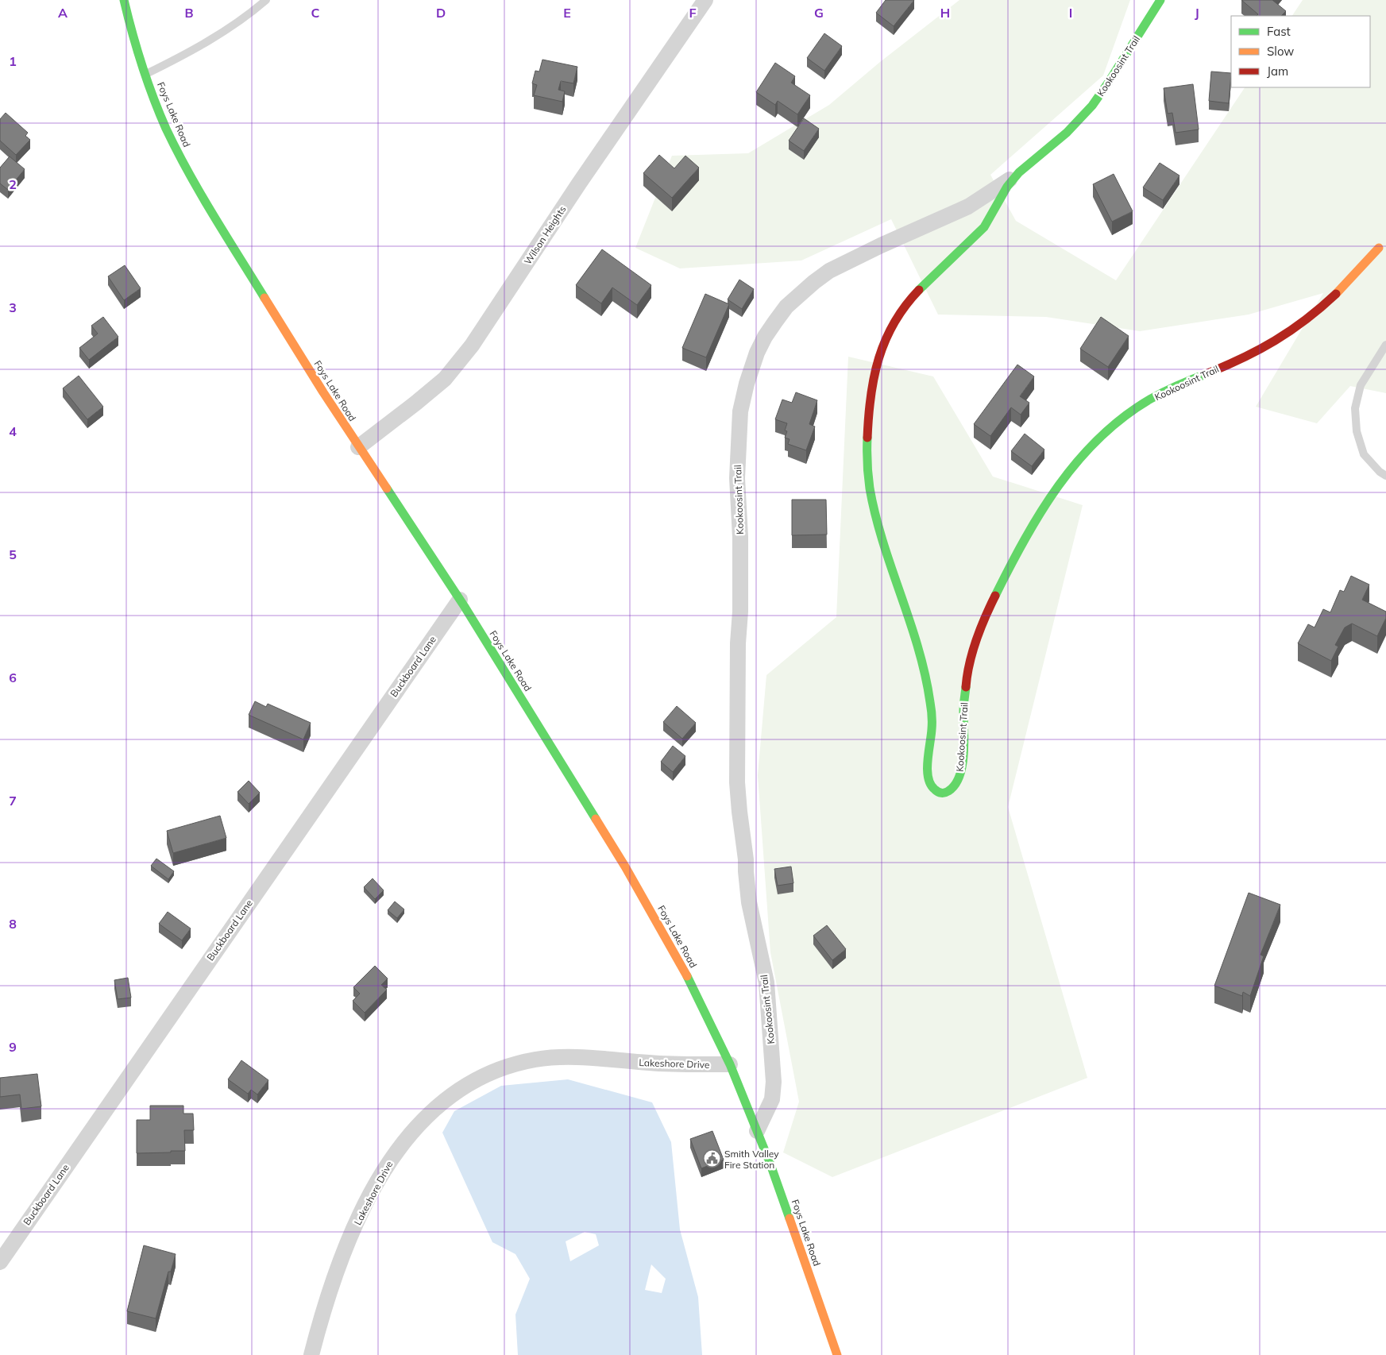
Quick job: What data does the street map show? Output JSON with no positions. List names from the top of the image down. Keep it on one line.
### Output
{"streets":{"street":["Kookoosint Trail","Foys Lake Road","Wilson Heights","Buckboard Lane","Lakeshore Drive"]},"crossings":[["Kookoosint Trail","Foys Lake Road"],["Foys Lake Road","Wilson Heights"],["Foys Lake Road","Buckboard Lane"],["Foys Lake Road","Lakeshore Drive"]],"places":{"public building":["Smith Valley Fire Station"]},"legend":["Fast","Slow","Jam"],"grid":{"columns":["A","B","C","D","E","F","G","H","I","J"],"rows":["1","2","3","4","5","6","7","8","9"]}}
